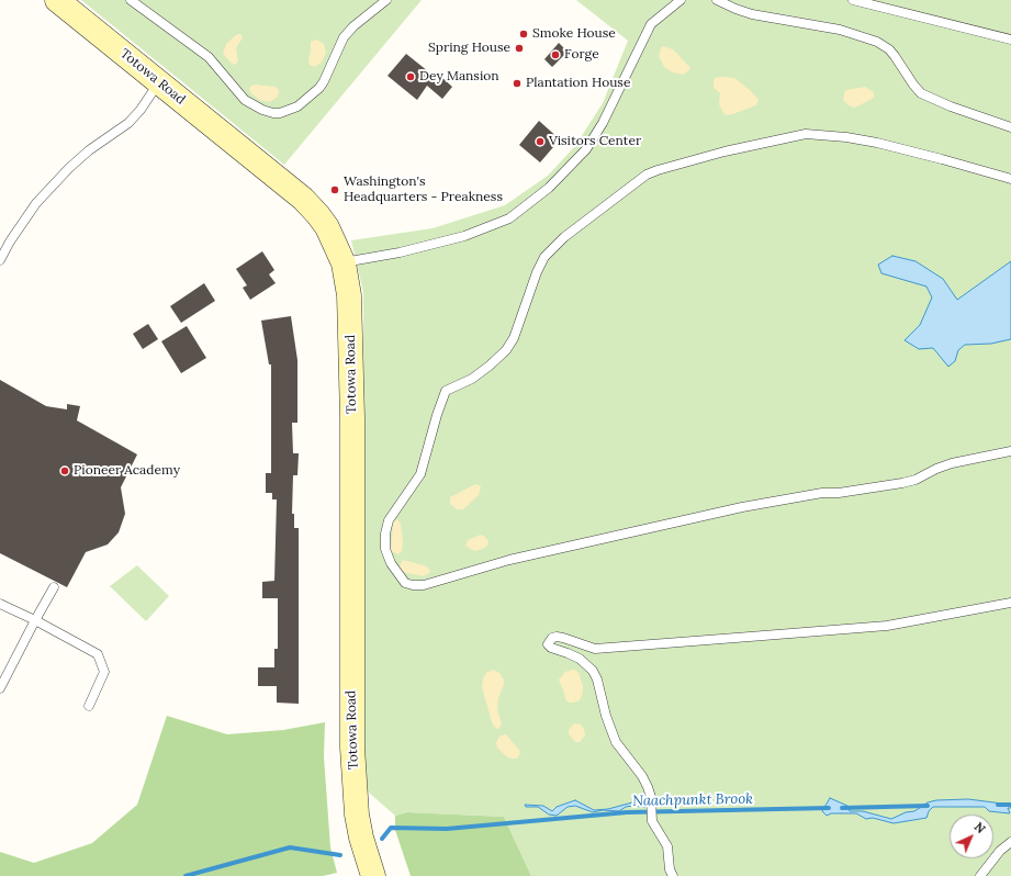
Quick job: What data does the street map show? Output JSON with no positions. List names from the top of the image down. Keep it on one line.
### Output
{"streets":{"main road":["Totowa Road"]},"water":["Naachpunkt Brook"],"places":["Smoke House","Spring House","Forge","Dey Mansion","Plantation House","Visitors Center","Washington's Headquarters - Preakness","Pioneer Academy"],"north":"top right"}
